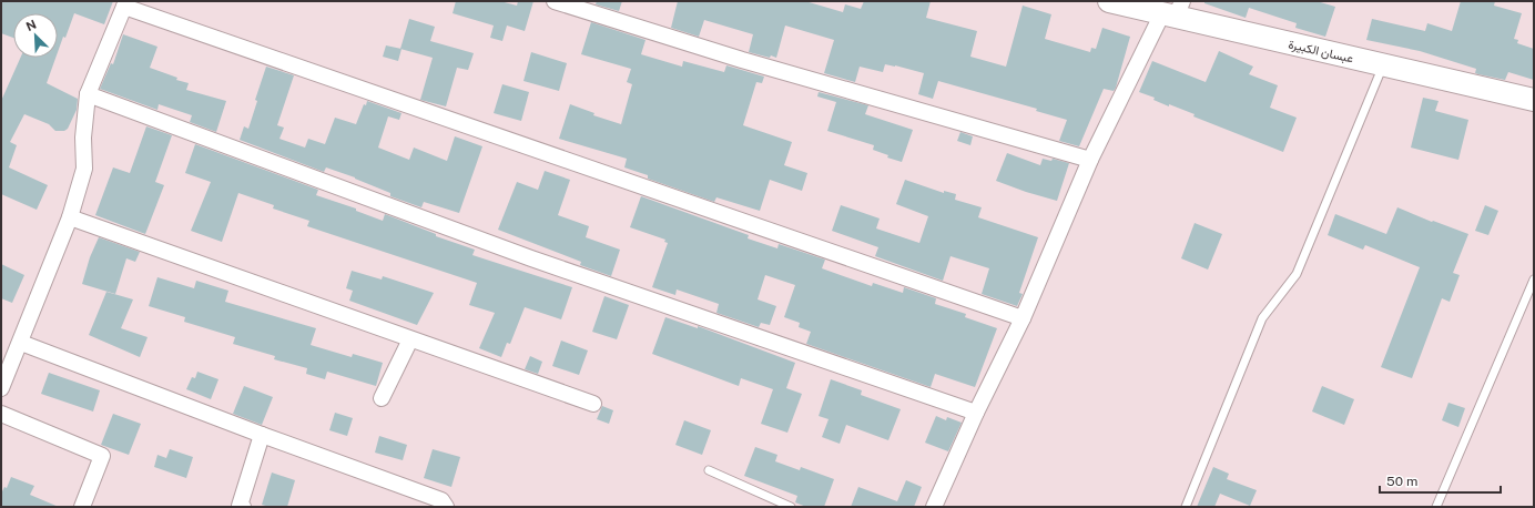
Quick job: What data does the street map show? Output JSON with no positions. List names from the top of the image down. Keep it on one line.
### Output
{"streets":{"main road":["عبسان الكبيرة"]},"scale_bar":"50 m","north":"top left"}
